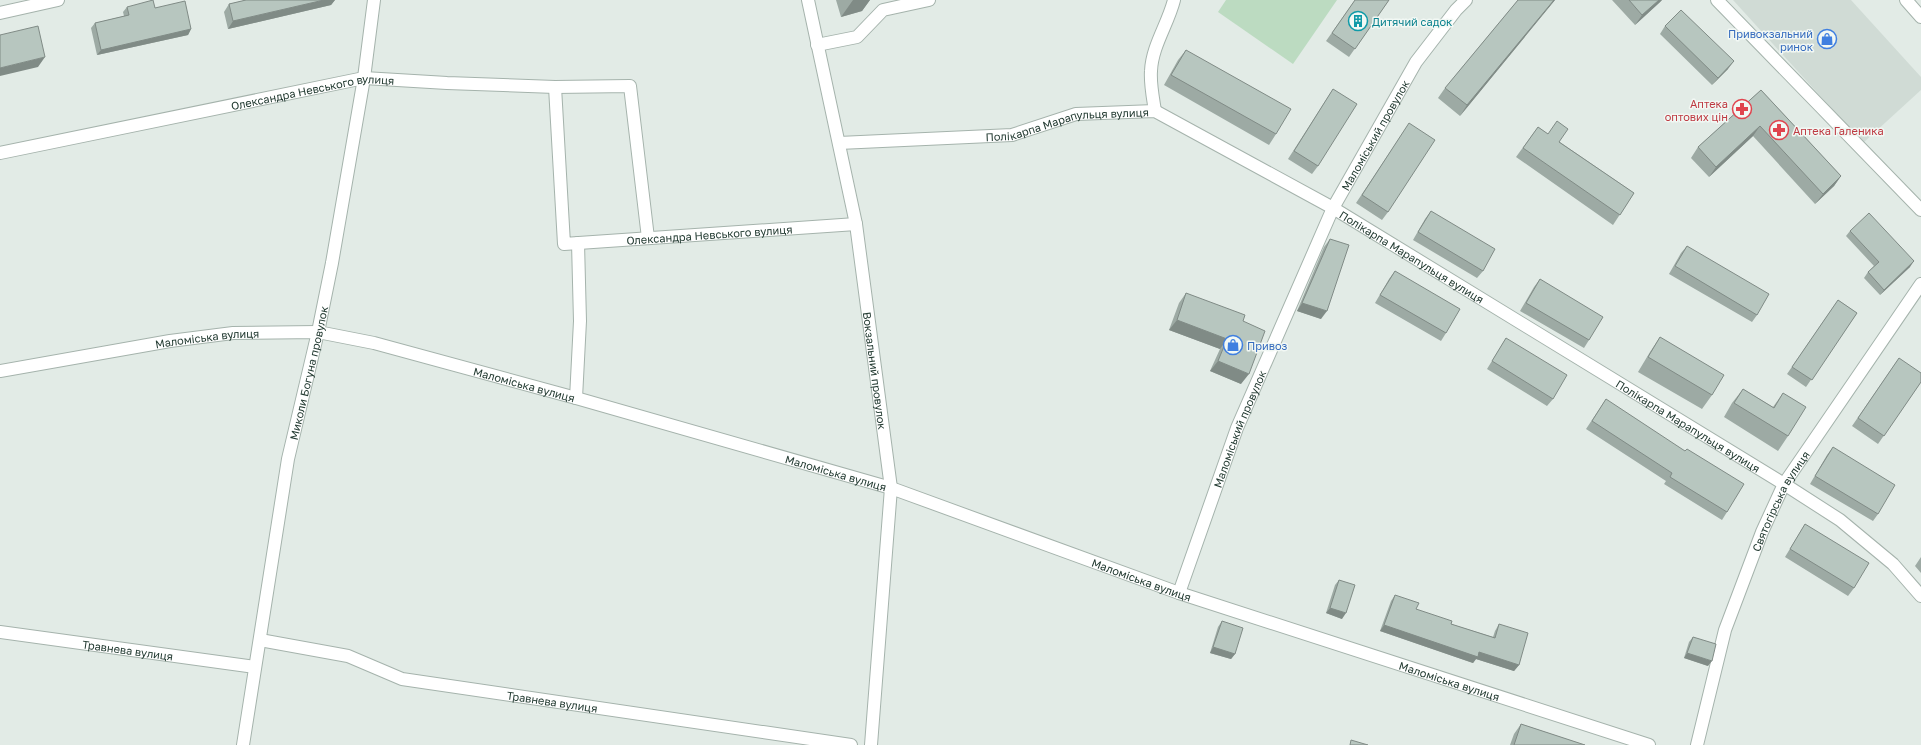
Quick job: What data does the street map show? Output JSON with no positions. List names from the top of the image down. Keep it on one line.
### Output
{"streets":{"street":["Олександра Невського вулиця","Полікарпа Марапульця вулиця","Маломіський провулок","Маломіська вулиця","Вокзальний провулок","Миколи Богуна провулок","Святогірська вулиця","Травнева вулиця"]},"crossings":[["Олександра Невського вулиця","Вокзальний провулок"],["Олександра Невського вулиця","Миколи Богуна провулок"],["Полікарпа Марапульця вулиця","Маломіський провулок"],["Полікарпа Марапульця вулиця","Вокзальний провулок"],["Полікарпа Марапульця вулиця","Святогірська вулиця"],["Маломіський провулок","Маломіська вулиця"],["Маломіська вулиця","Вокзальний провулок"],["Маломіська вулиця","Миколи Богуна провулок"],["Миколи Богуна провулок","Травнева вулиця"]],"places":{"building":["Дитячий садок"],"shop":["Привокзальний ринок","Привоз"],"pharmacy":["Аптека оптових цін","Аптека Галеника"]}}
